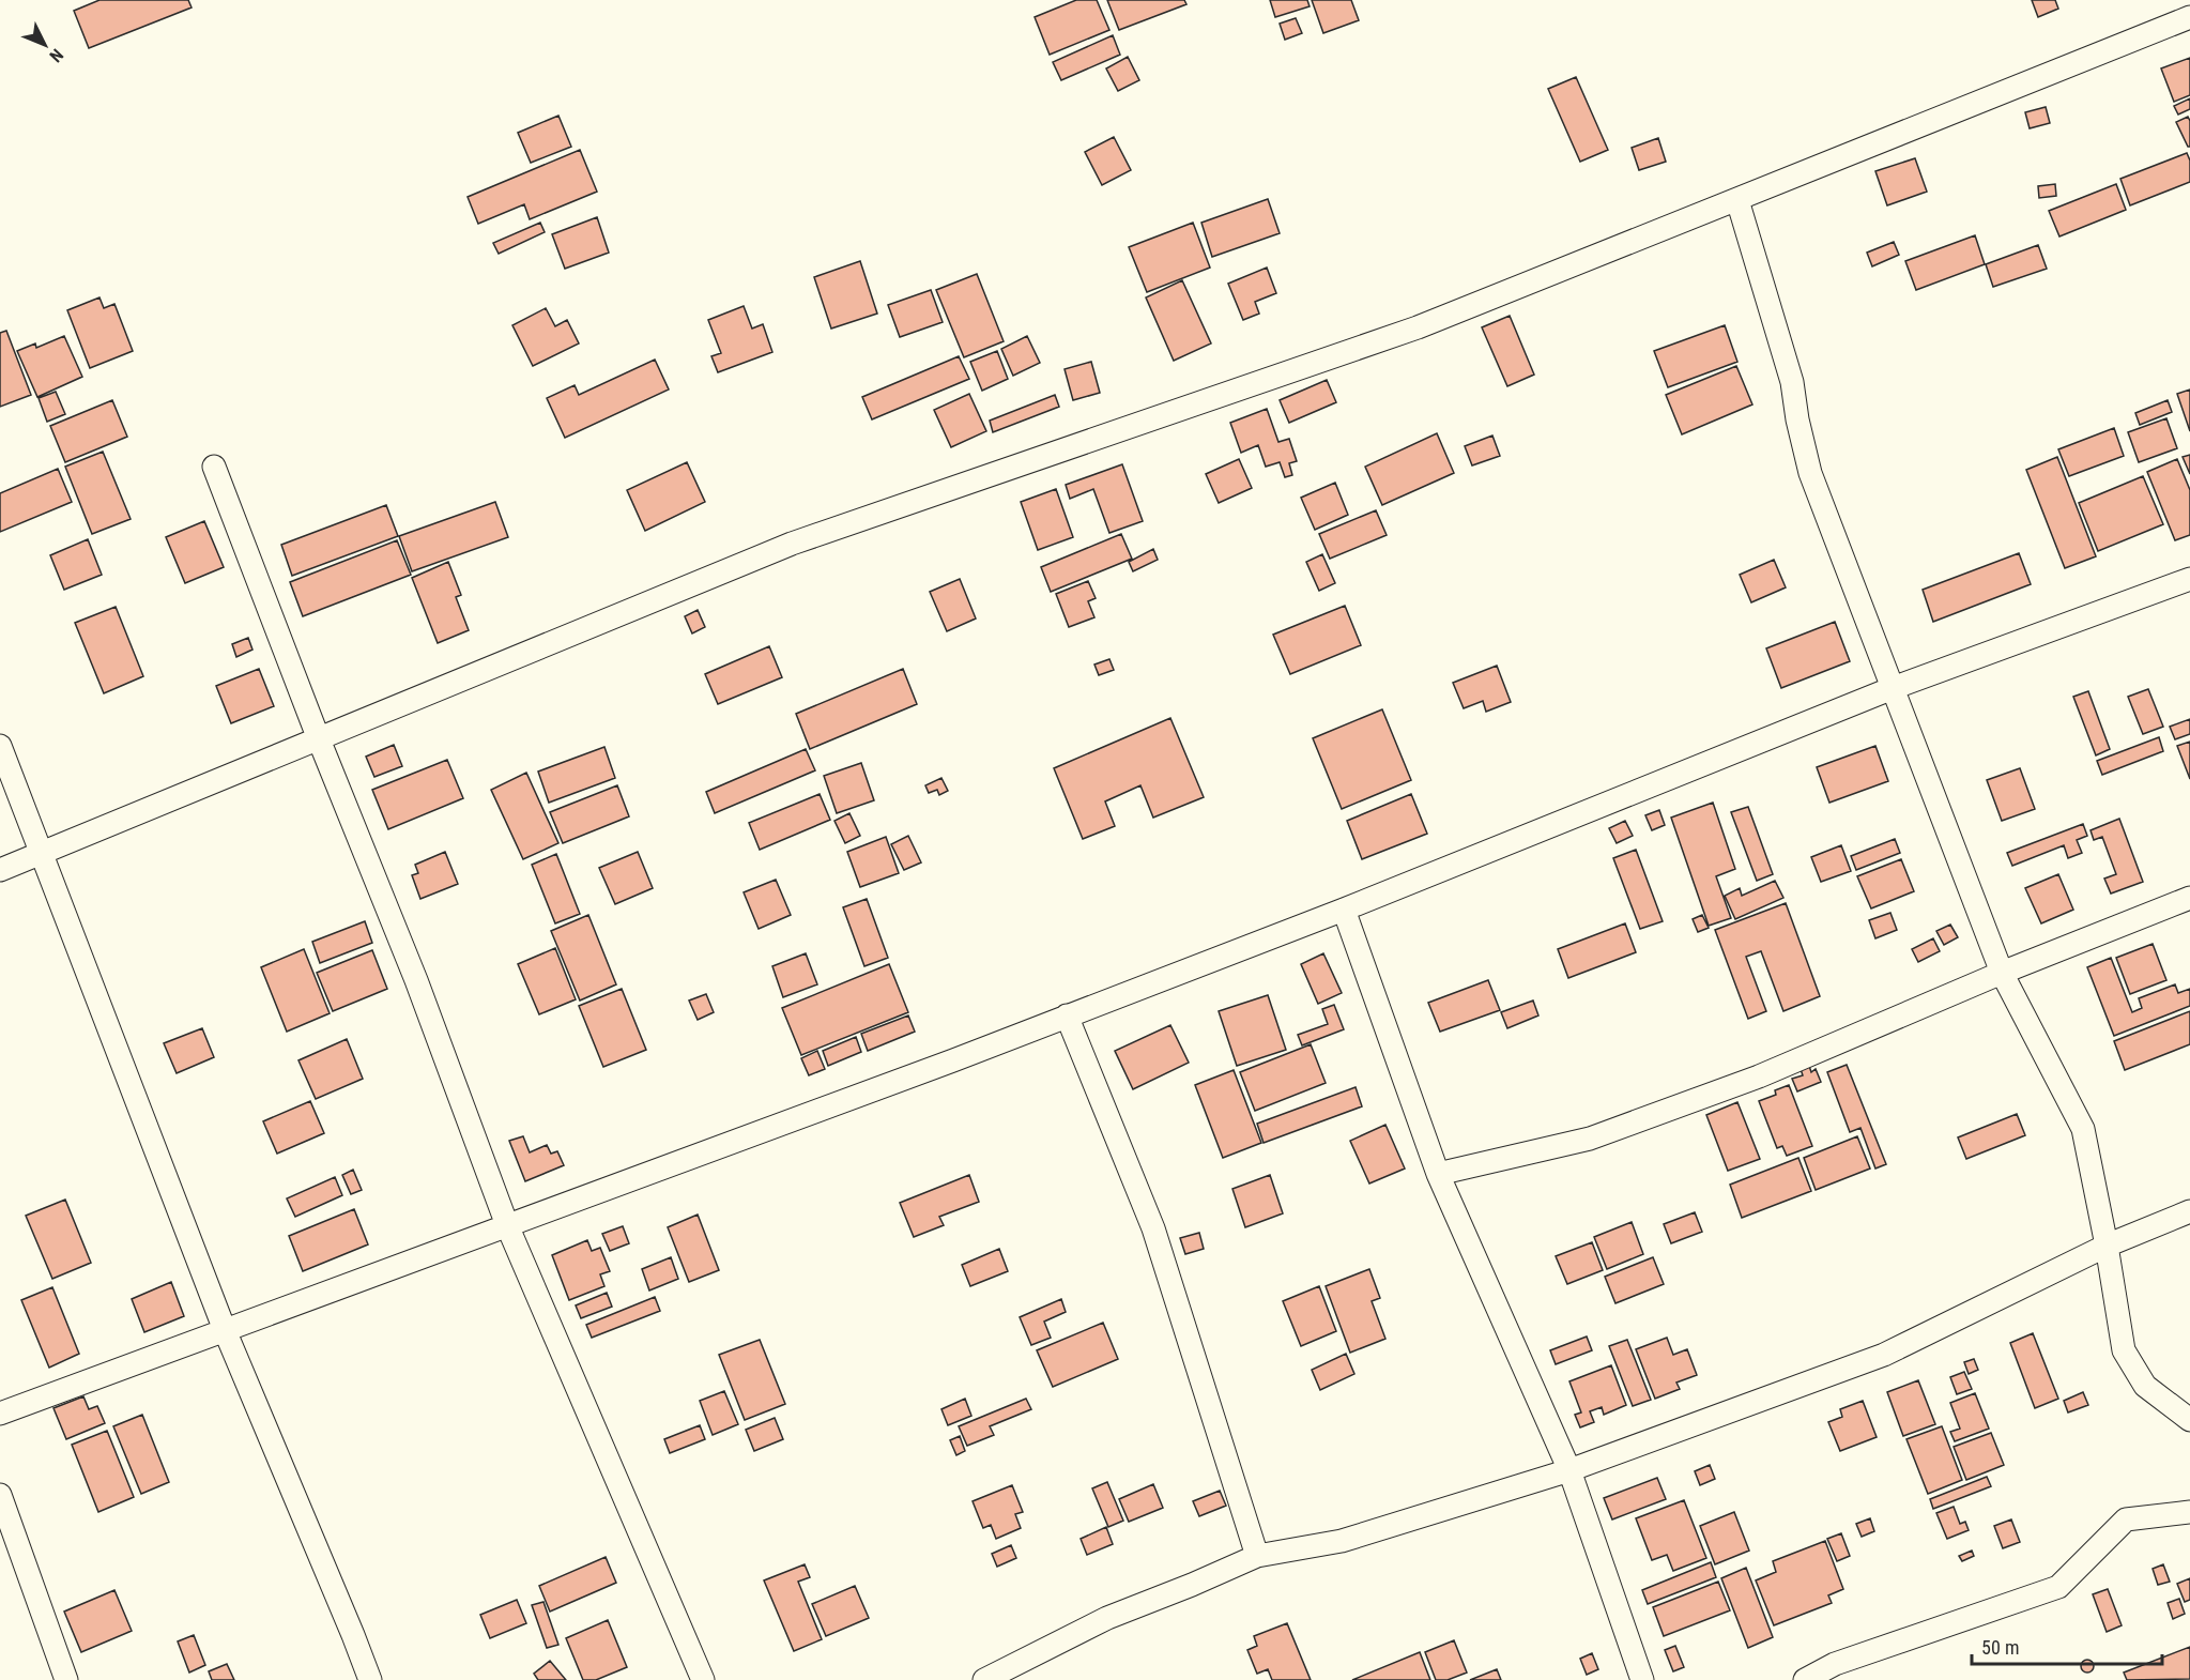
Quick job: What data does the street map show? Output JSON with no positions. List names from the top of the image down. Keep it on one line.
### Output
{"scale_bar":"50 m","north":"bottom right"}
